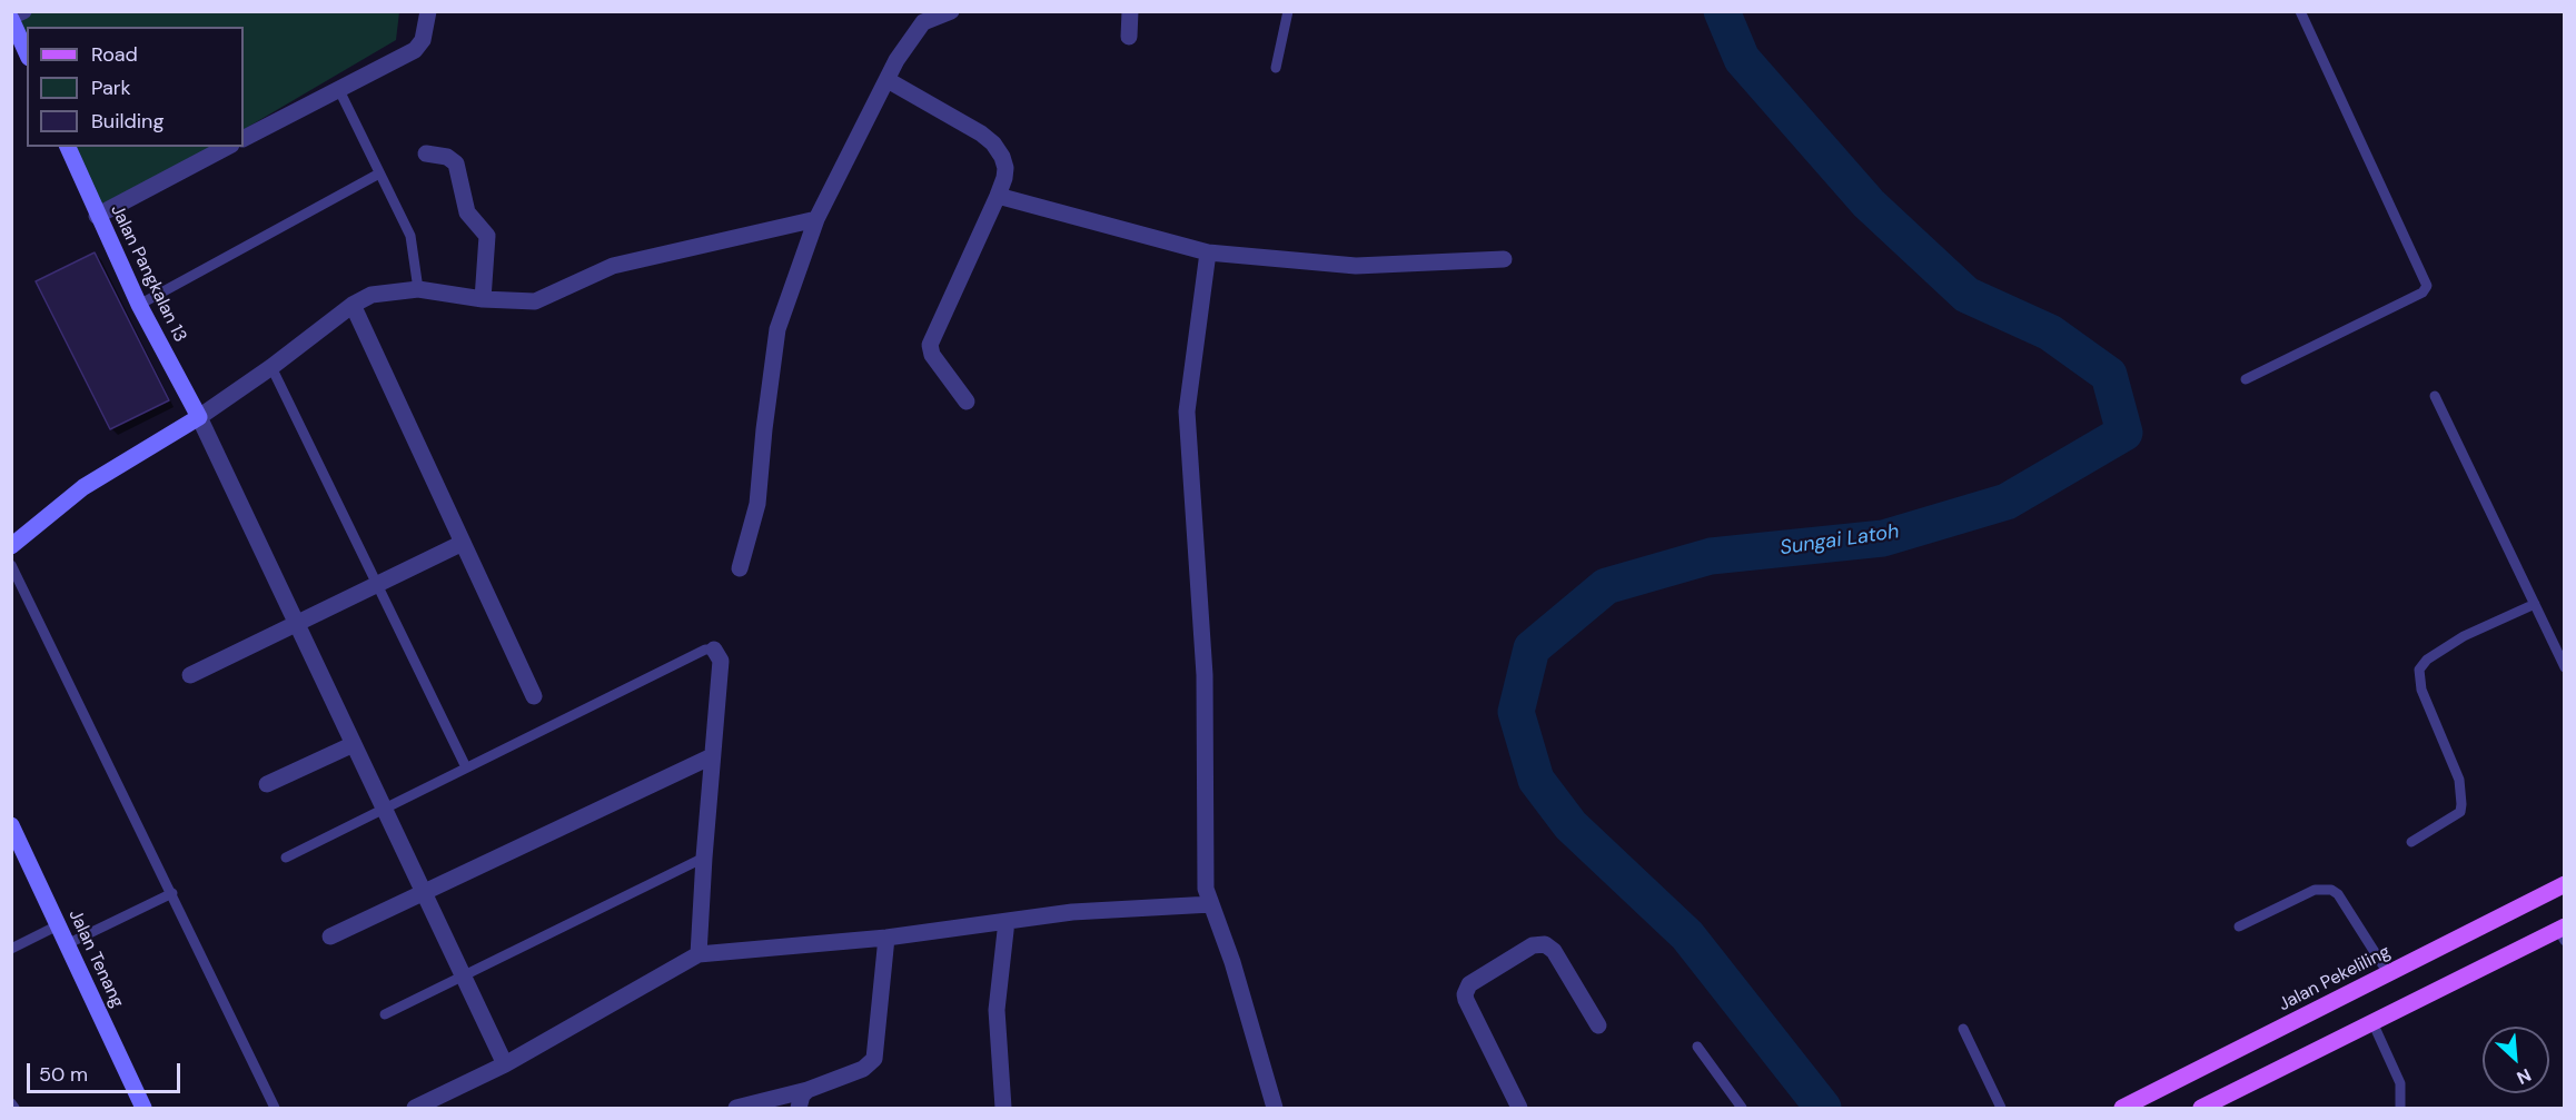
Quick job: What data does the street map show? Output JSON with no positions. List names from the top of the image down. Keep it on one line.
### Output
{"streets":{"main road":["Jalan Pekeliling"],"street":["Jalan Pangkalan 13","Jalan Tenang"]},"water":["Sungai Latoh"],"legend":["Road","Park","Building"],"scale_bar":"50 m","north":"bottom right"}
